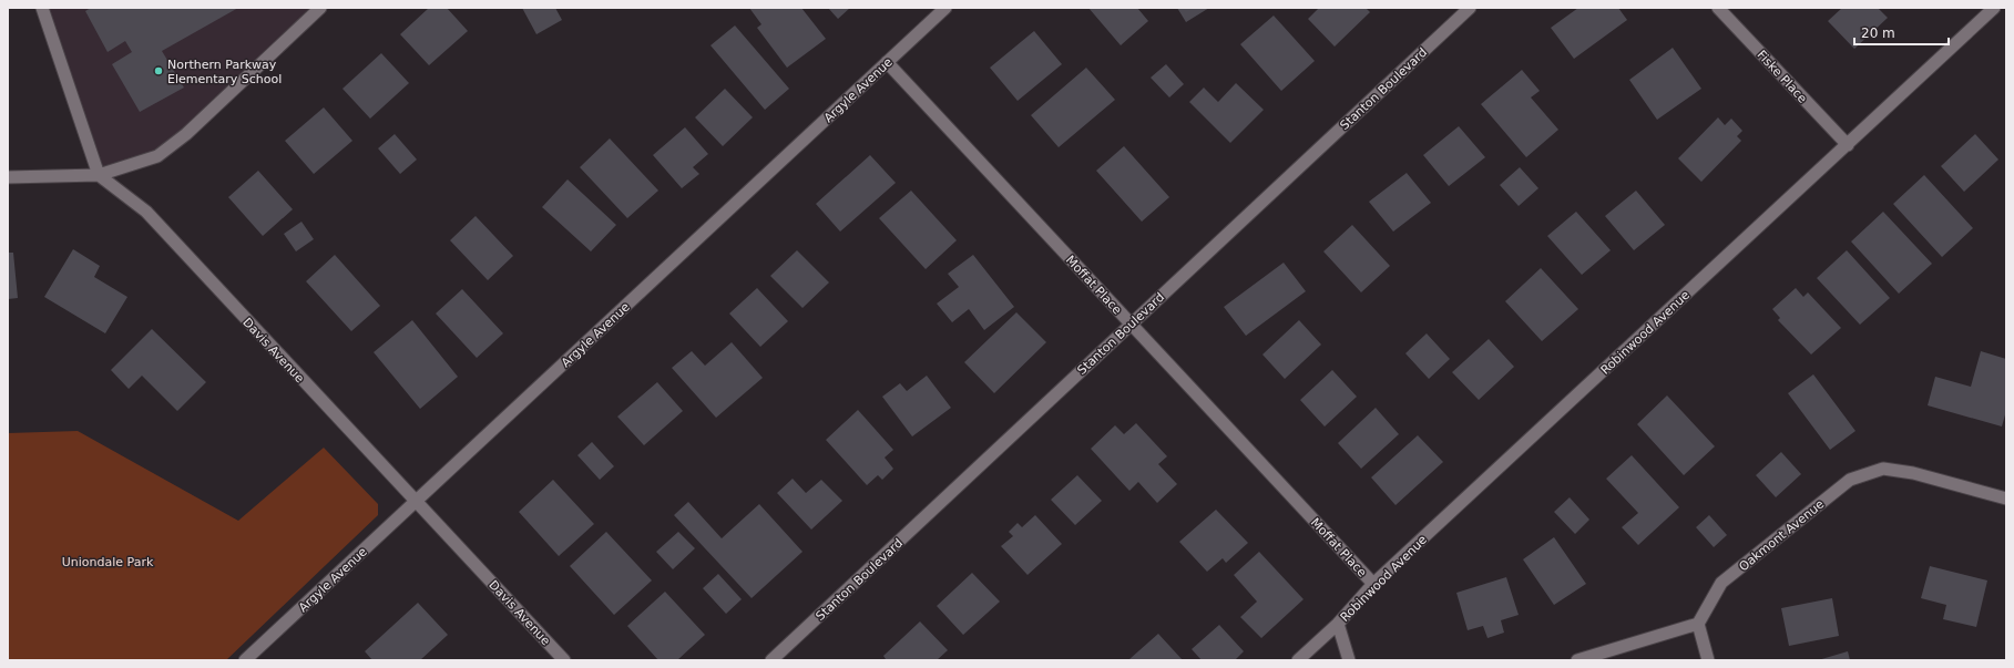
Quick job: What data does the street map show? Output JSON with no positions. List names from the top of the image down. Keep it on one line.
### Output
{"streets":{"street":["Fiske Place","Stanton Boulevard","Argyle Avenue","Moffat Place","Robinwood Avenue","Davis Avenue","Oakmont Avenue"]},"crossings":[["Fiske Place","Robinwood Avenue"],["Stanton Boulevard","Moffat Place"],["Argyle Avenue","Moffat Place"],["Argyle Avenue","Davis Avenue"],["Moffat Place","Robinwood Avenue"]],"parks":["Uniondale Park"],"places":["Northern Parkway Elementary School"],"scale_bar":"20 m"}
